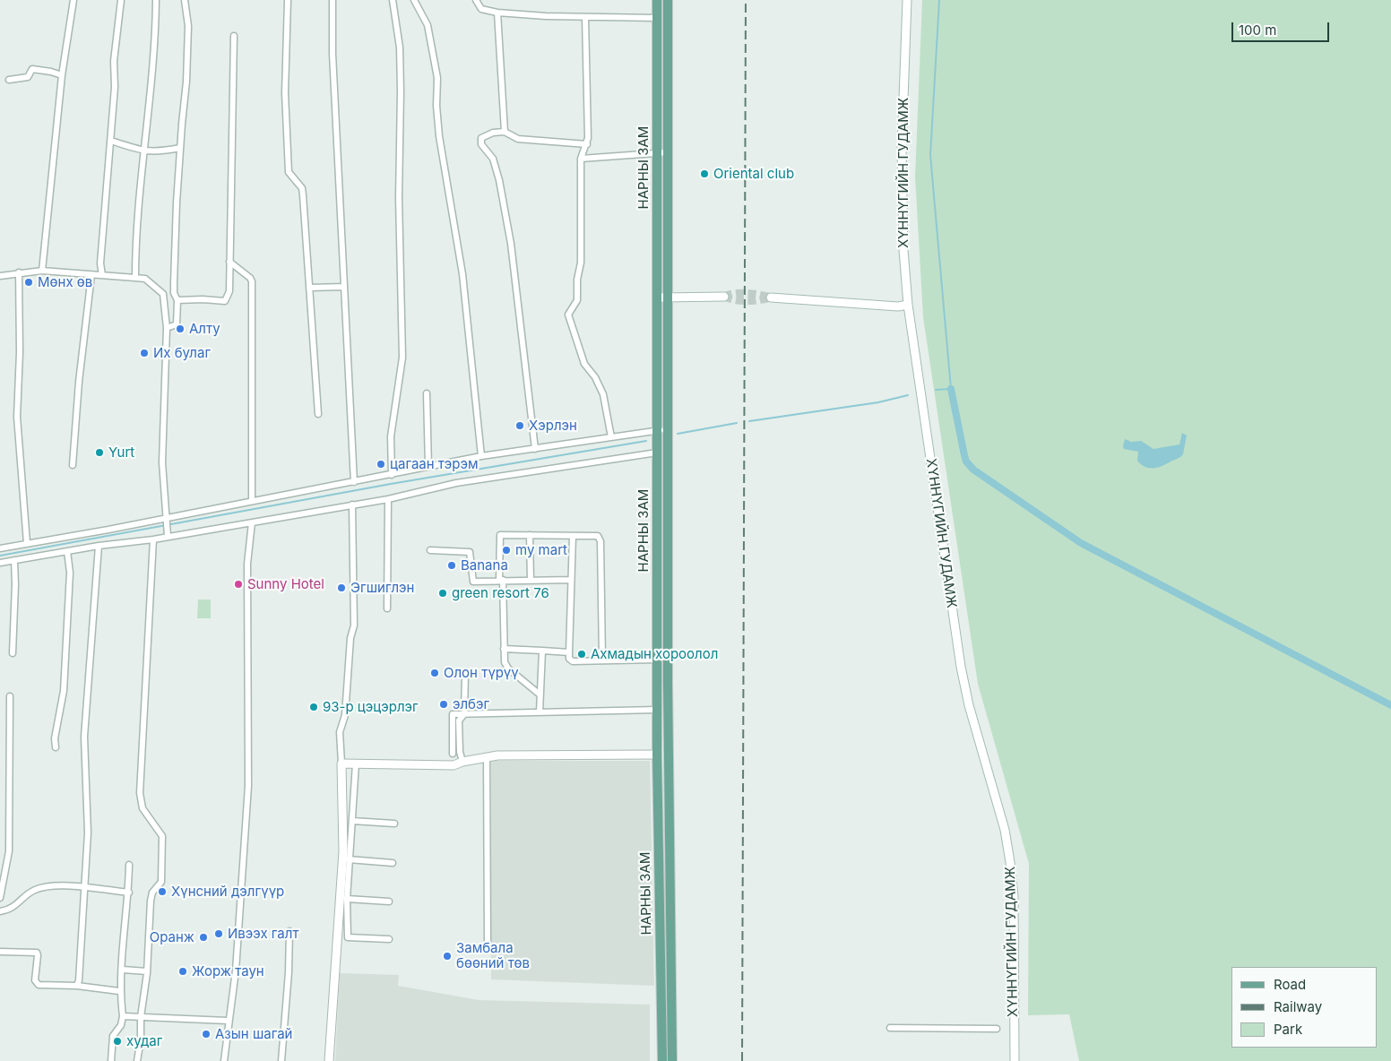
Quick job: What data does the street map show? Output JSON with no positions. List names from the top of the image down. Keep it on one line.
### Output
{"streets":{"main road":["НАРНЫ ЗАМ","ХҮННҮГИЙН ГУДАМЖ"]},"places":["Oriental club","Мөнх өв","Алту","Их булаг","Хэрлэн","Yurt","цагаан тэрэм","my mart","Banana","Sunny Hotel","Эгшиглэн","green resort 76","Ахмадын хороолол","Олон түрүү","элбэг","93-р цэцэрлэг","Хүнсний дэлгүүр","Ивээх галт","Оранж","Замбала бөөний төв","Жорж таун","Азын шагай","худаг"],"legend":["Road","Railway","Park"],"scale_bar":"100 m"}
